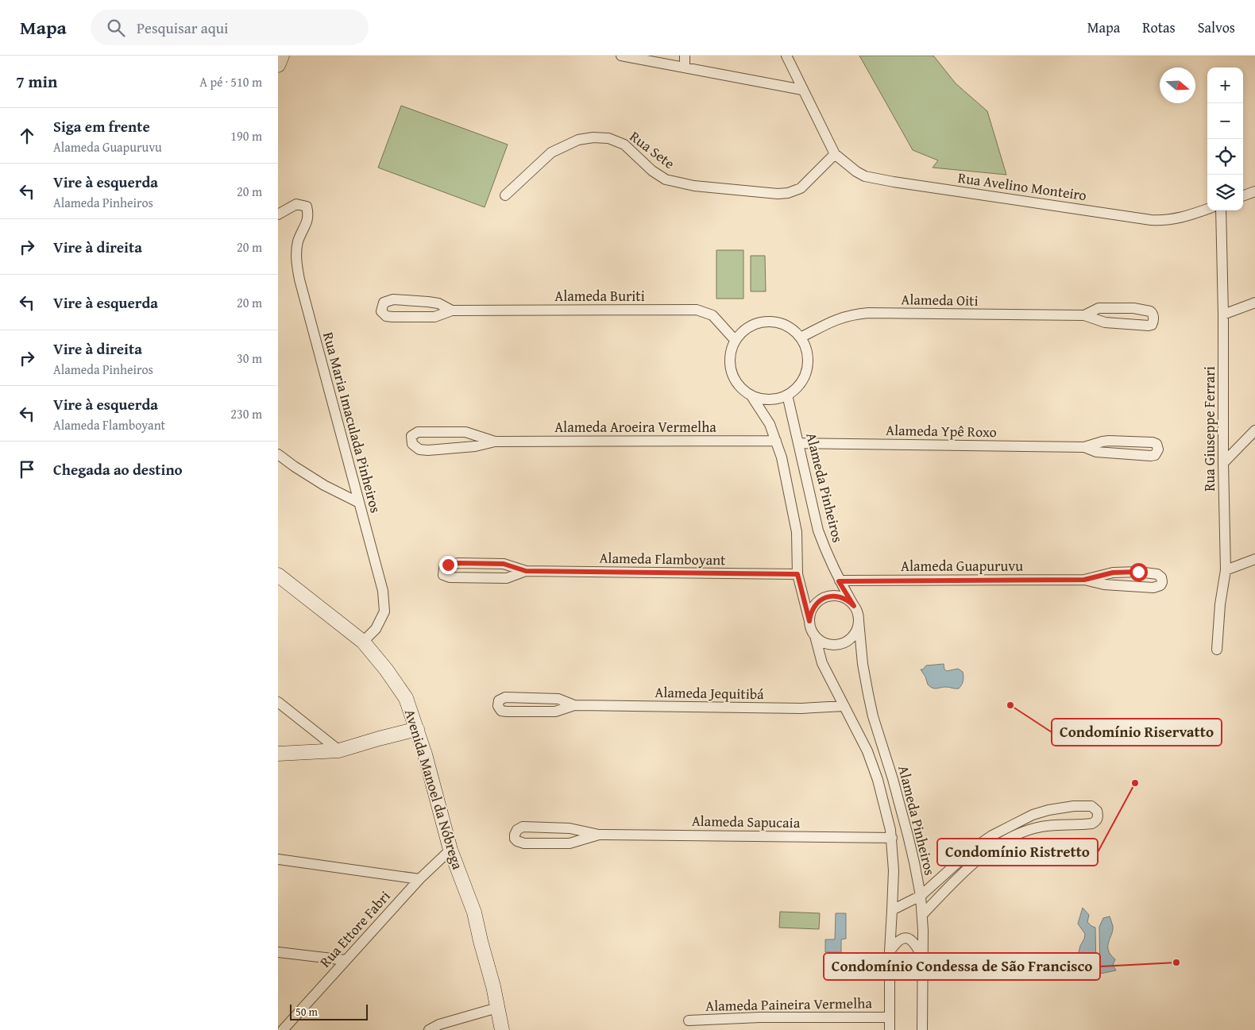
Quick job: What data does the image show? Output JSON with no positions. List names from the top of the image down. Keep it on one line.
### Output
{"streets":{"main road":["Avenida Manoel da Nóbrega"],"street":["Rua Sete","Rua Avelino Monteiro","Alameda Buriti","Alameda Oiti","Rua Maria Imaculada Pinheiros","Alameda Aroeira Vermelha","Rua Giuseppe Ferrari","Alameda Ypê Roxo","Alameda Pinheiros","Alameda Flamboyant","Alameda Guapuruvu","Alameda Jequitibá","Alameda Sapucaia","Rua Ettore Fabri","Alameda Paineira Vermelha"]},"crossings":[["Rua Sete","Rua Avelino Monteiro"],["Alameda Buriti","Alameda Oiti"],["Alameda Buriti","Alameda Pinheiros"],["Alameda Oiti","Alameda Pinheiros"],["Rua Maria Imaculada Pinheiros","Avenida Manoel da Nóbrega"],["Alameda Ypê Roxo","Alameda Pinheiros"],["Alameda Pinheiros","Alameda Guapuruvu"],["Alameda Pinheiros","Alameda Jequitibá"],["Alameda Pinheiros","Alameda Sapucaia"],["Alameda Pinheiros","Alameda Paineira Vermelha"],["Avenida Manoel da Nóbrega","Rua Ettore Fabri"]],"places":["Condomínio Riservatto","Condomínio Ristretto","Condomínio Condessa de São Francisco"],"scale_bar":"50 m","north":"right","page":{"header":"Mapa","search":"Pesquisar aqui","nav":["Mapa","Rotas","Salvos"],"heading":["7 min","A pé · 510 m"],"map_buttons":["+","−"],"list":[["Siga em frente","Alameda Guapuruvu","190 m"],["Vire à esquerda","Alameda Pinheiros","20 m"],["Vire à direita","20 m"],["Vire à esquerda","20 m"],["Vire à direita","Alameda Pinheiros","30 m"],["Vire à esquerda","Alameda Flamboyant","230 m"],"Chegada ao destino"],"scale":"50 m"}}
